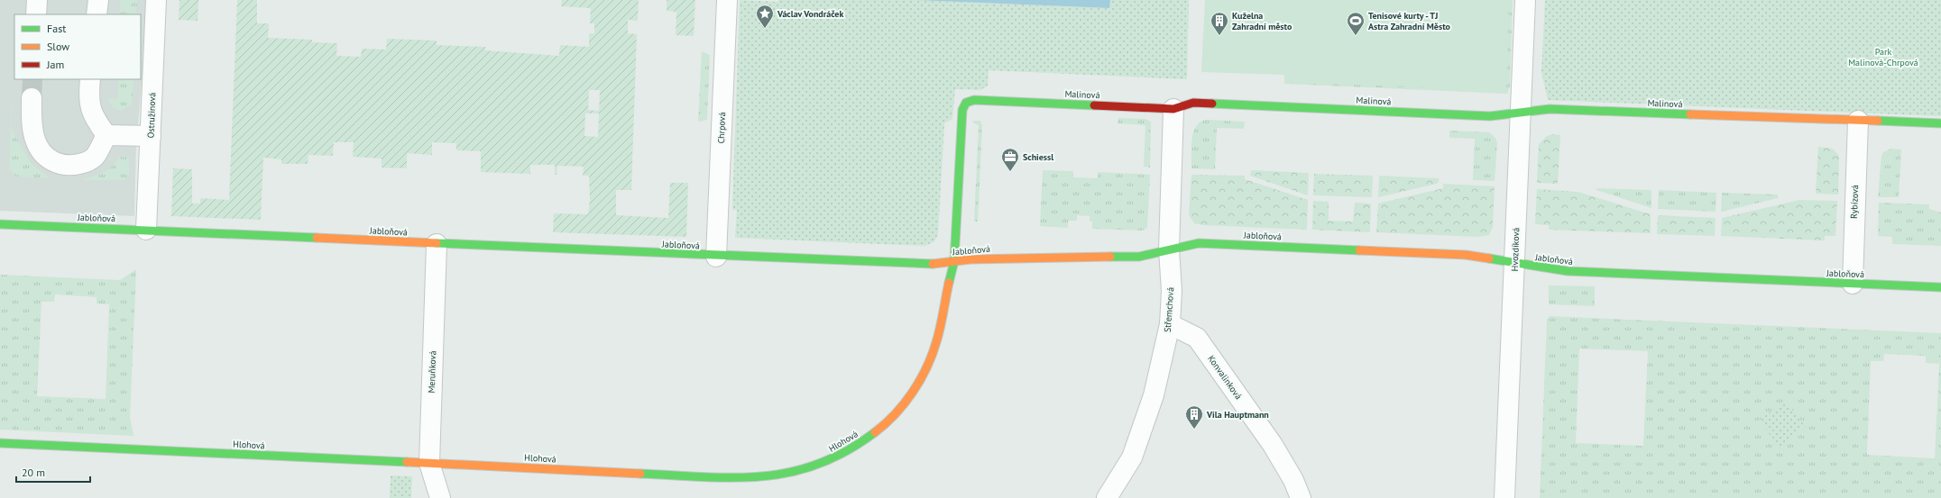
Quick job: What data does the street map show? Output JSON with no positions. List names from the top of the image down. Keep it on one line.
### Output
{"streets":{"street":["Malinová","Ostružinová","Chrpová","Rybízová","Jabloňová","Hvozdíková","Střemchová","Meruňková","Konvalinková","Hlohová"]},"crossings":[["Malinová","Rybízová"],["Malinová","Jabloňová"],["Malinová","Hvozdíková"],["Malinová","Střemchová"],["Malinová","Hlohová"],["Ostružinová","Jabloňová"],["Chrpová","Jabloňová"],["Rybízová","Jabloňová"],["Jabloňová","Hvozdíková"],["Jabloňová","Střemchová"],["Jabloňová","Meruňková"],["Jabloňová","Hlohová"],["Střemchová","Konvalinková"],["Meruňková","Hlohová"]],"parks":["Park Malinová-Chrpová"],"places":{"place":["Václav Vondráček"],"building":["Kuželna Zahradní město","Vila Hauptmann"],"sports":["Tenisové kurty - TJ Astra Zahradní Město"],"office":["Schiessl"]},"legend":["Fast","Slow","Jam"],"scale_bar":"20 m"}
